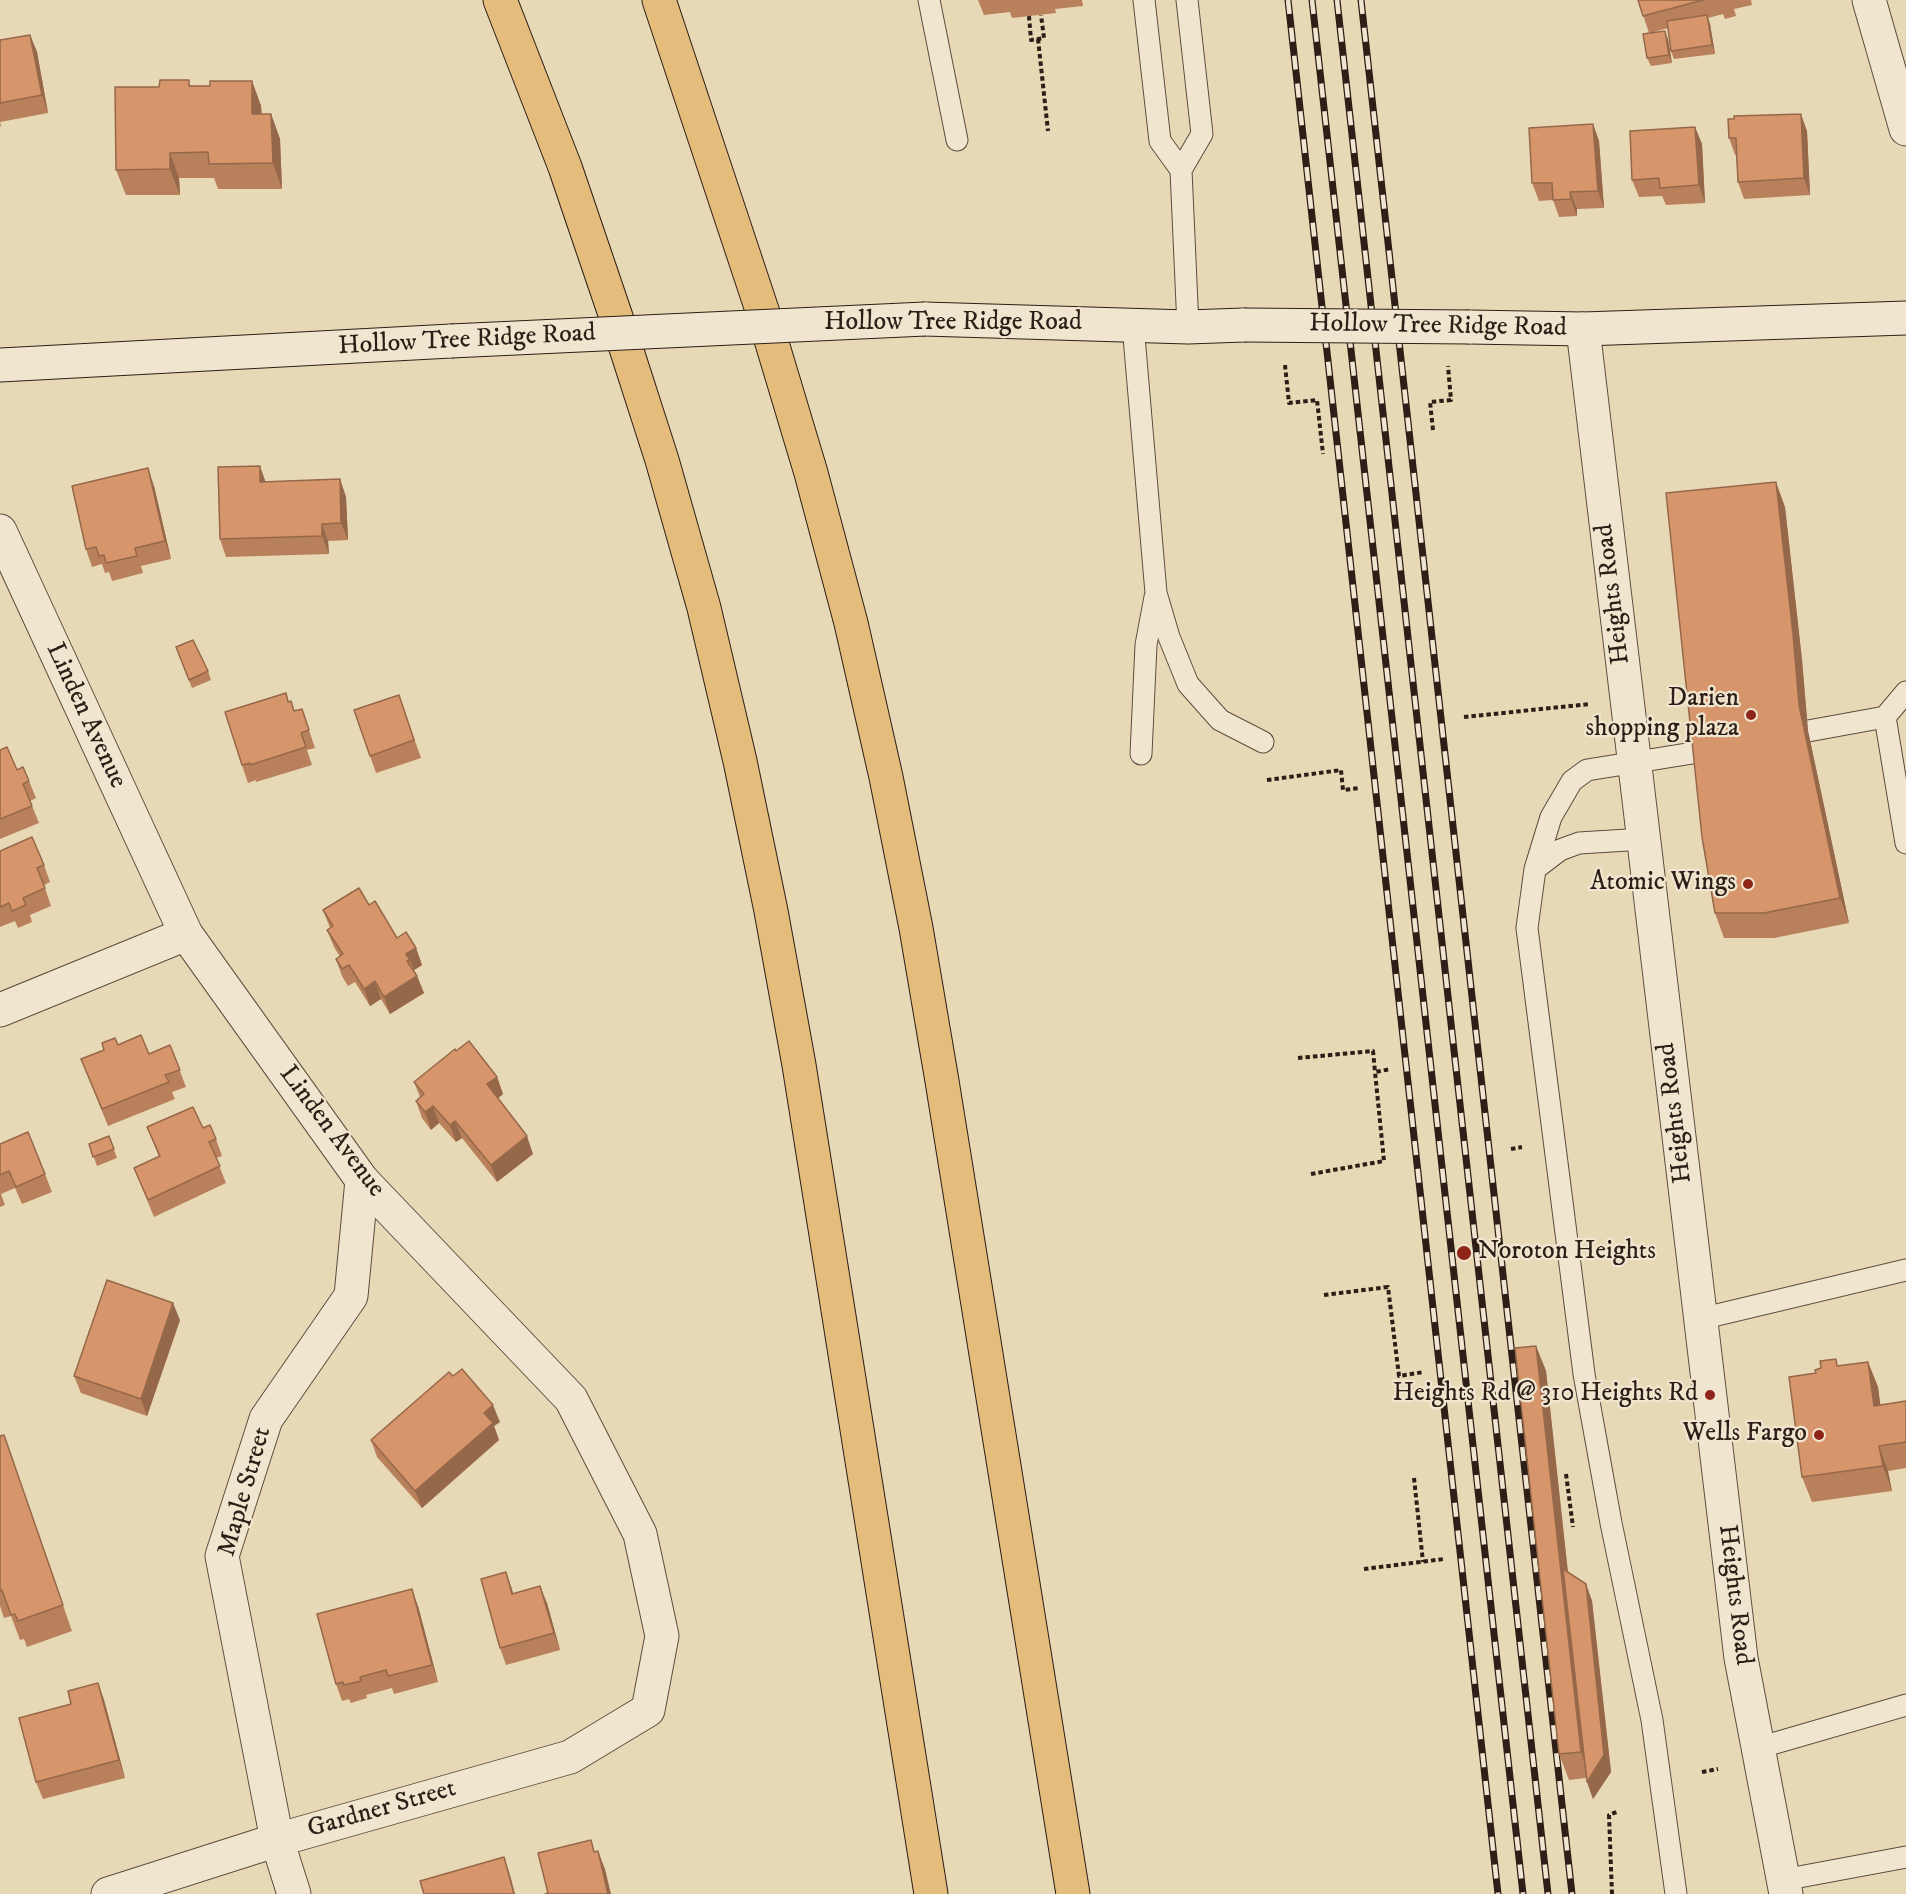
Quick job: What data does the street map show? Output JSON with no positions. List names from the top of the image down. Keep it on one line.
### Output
{"streets":{"street":["Hollow Tree Ridge Road","Heights Road","Linden Avenue","Maple Street","Gardner Street"]},"crossings":[["Hollow Tree Ridge Road","Heights Road"],["Linden Avenue","Maple Street"],["Linden Avenue","Gardner Street"],["Maple Street","Gardner Street"]],"places":["Darien shopping plaza","Atomic Wings","Noroton Heights","Heights Rd @ 310 Heights Rd","Wells Fargo"]}
